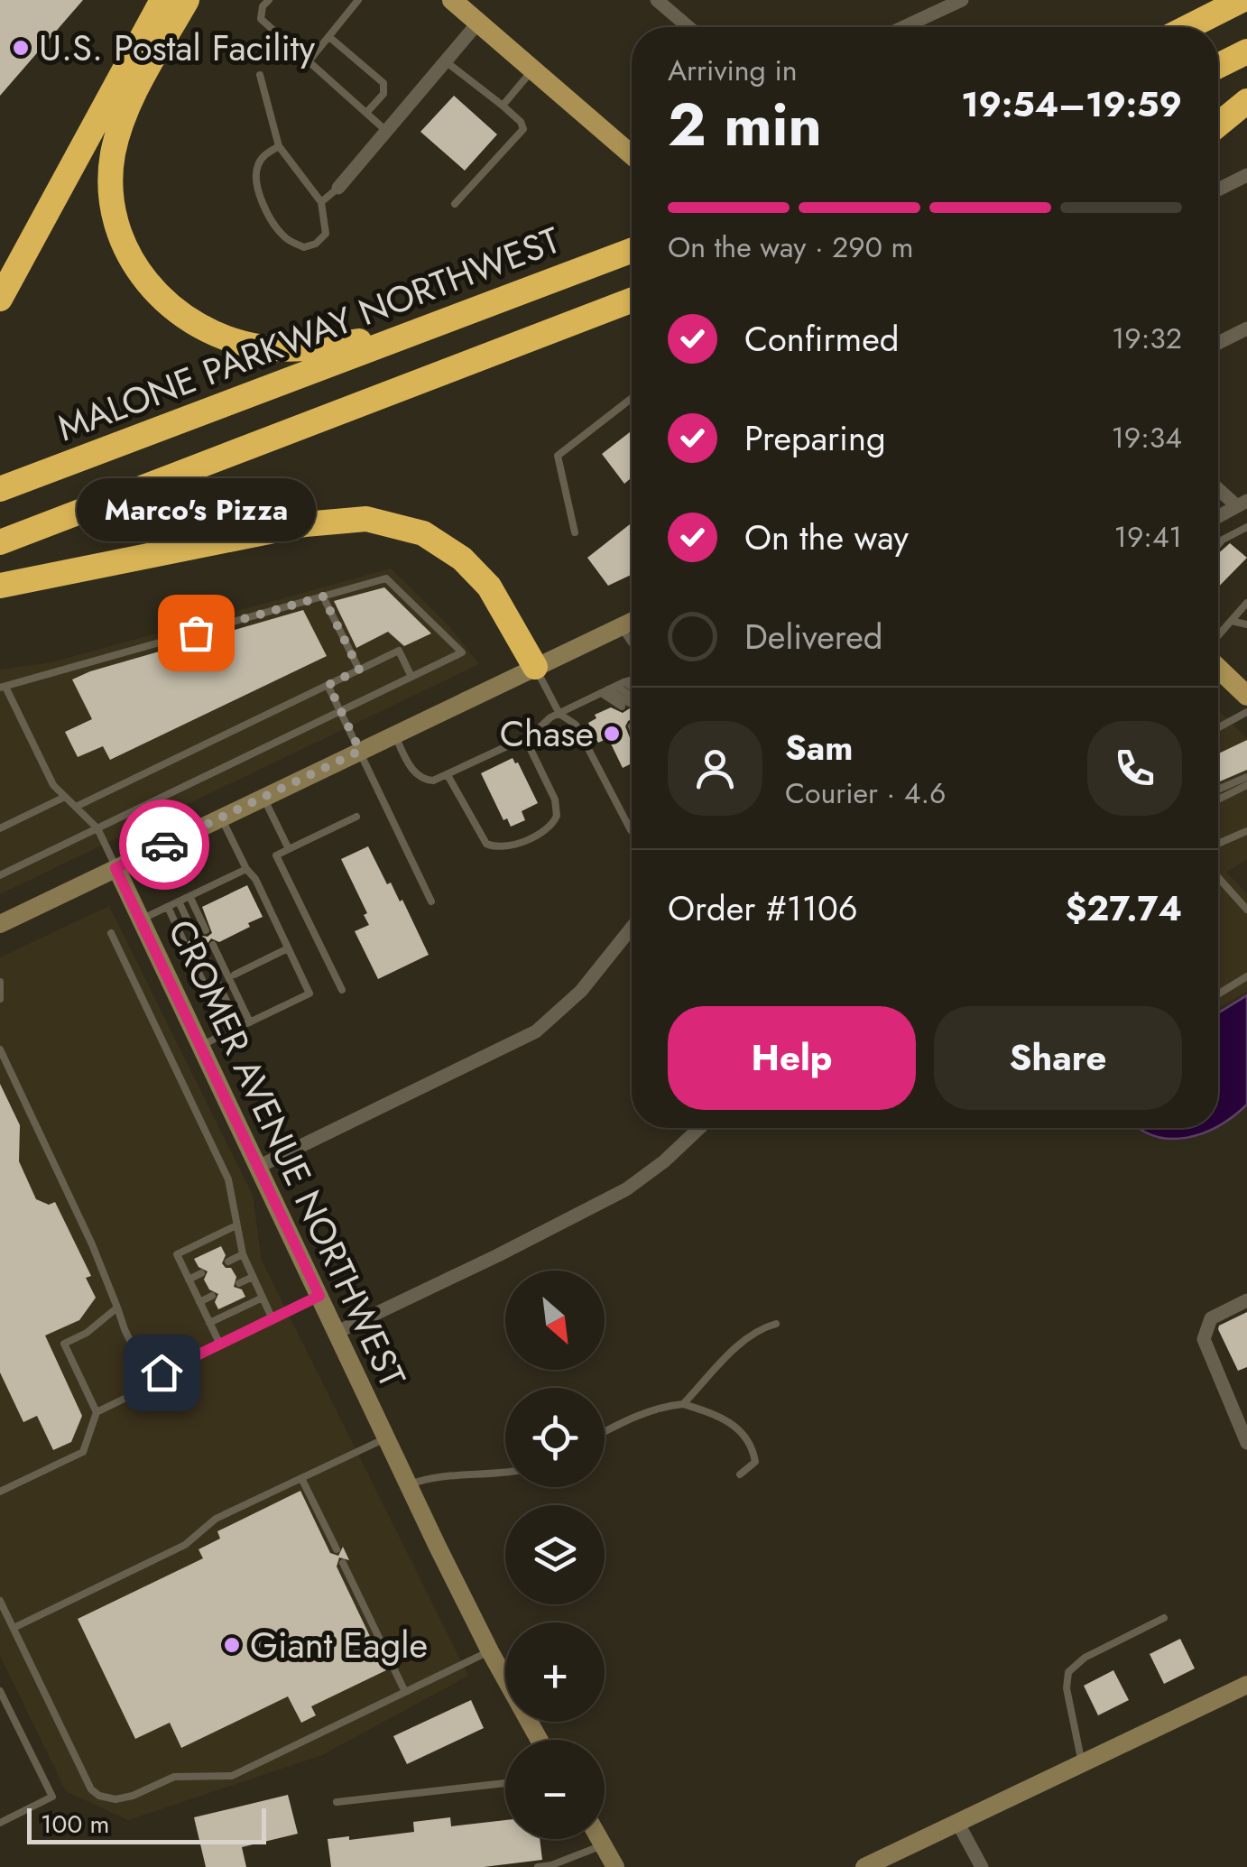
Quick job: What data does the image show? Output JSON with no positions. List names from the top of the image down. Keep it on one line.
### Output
{"streets":{"highway":["MALONE PARKWAY NORTHWEST"],"street":["CROMER AVENUE NORTHWEST"]},"places":["U.S. Postal Facility","Marco's Pizza","Chase","Giant Eagle"],"scale_bar":"100 m","north":"bottom right","page":{"heading":["2 min","Arriving in","19:54–19:59"],"panel":["Sam","Courier · 4.6","Order #1106","$27.74"],"bar":"On the way · 290 m","list":[["Confirmed","19:32"],["Preparing","19:34"],["On the way","19:41"],"Delivered"],"bubble":"Marco's Pizza","buttons":["Help","Share"],"map_buttons":["+","−"],"scale":"100 m"}}
